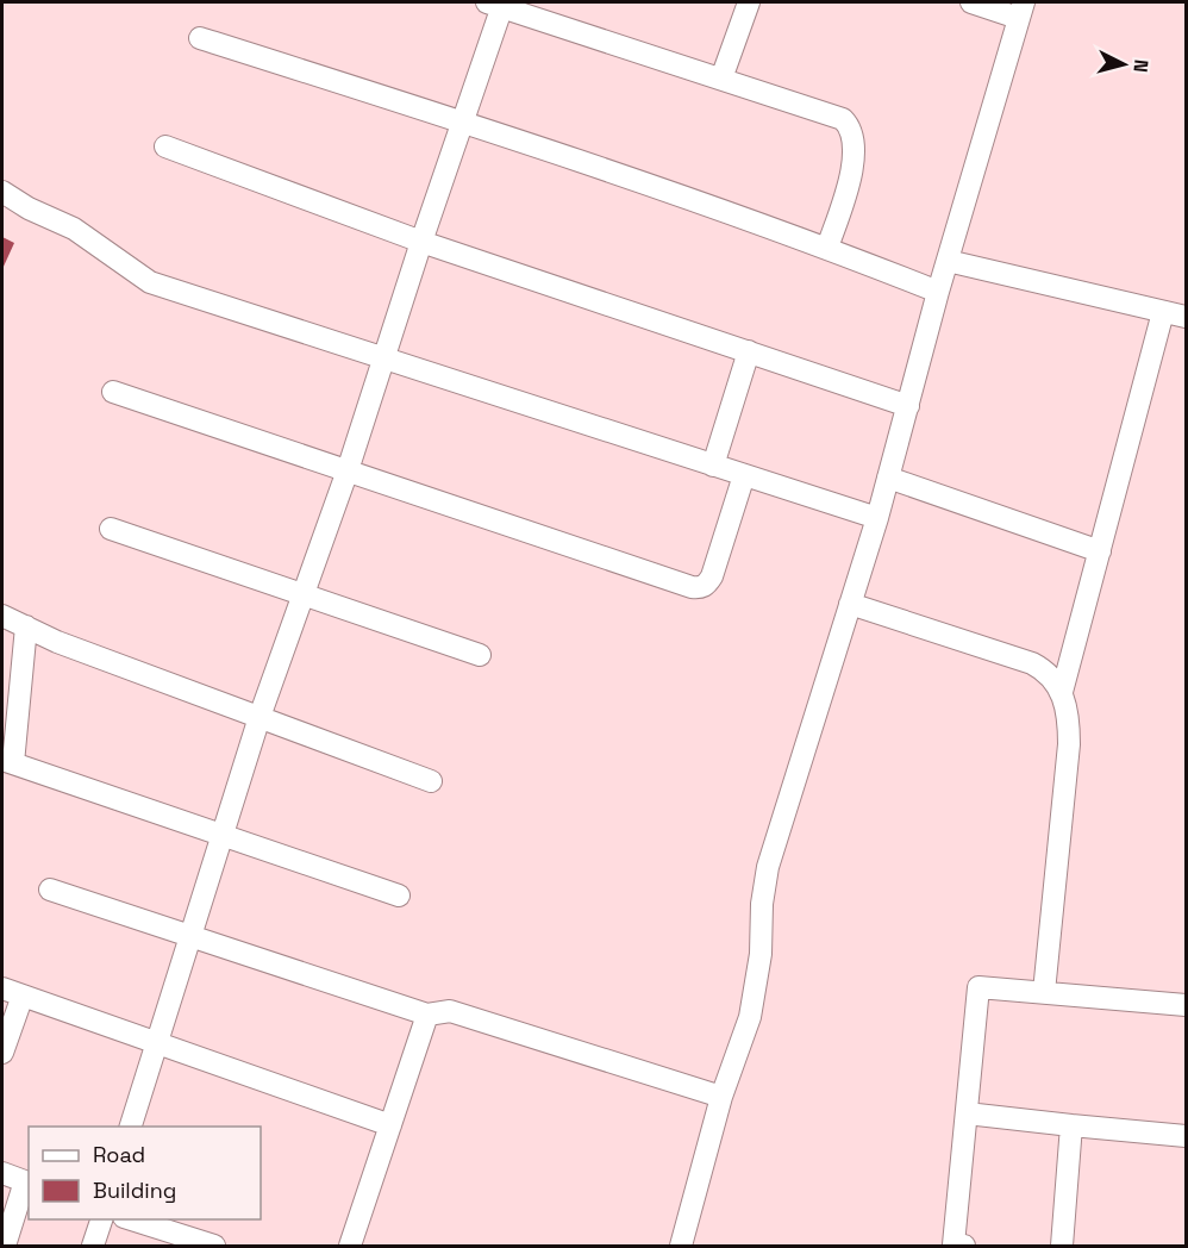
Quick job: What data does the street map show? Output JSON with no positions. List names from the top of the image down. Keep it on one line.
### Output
{"legend":["Road","Building"],"north":"right"}
